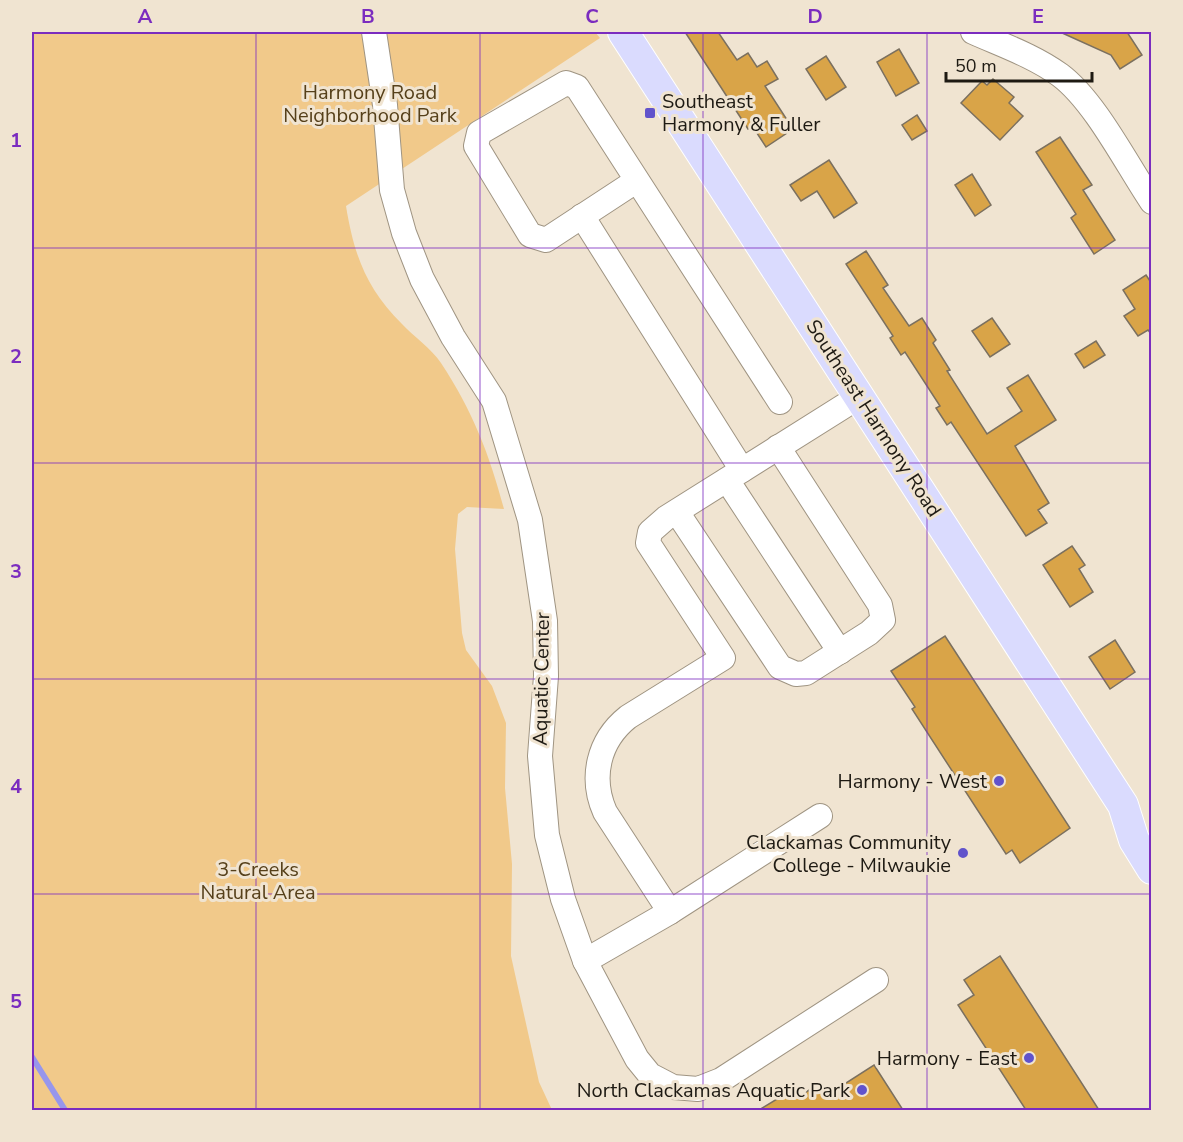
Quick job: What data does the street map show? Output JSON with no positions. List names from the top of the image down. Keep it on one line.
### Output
{"streets":{"main road":["Southeast Harmony Road"],"street":["Aquatic Center"]},"parks":["Harmony Road Neighborhood Park","3-Creeks Natural Area"],"places":{"transit":["Southeast Harmony & Fuller"],"other":["Harmony - West","Clackamas Community College - Milwaukie","Harmony - East","North Clackamas Aquatic Park"]},"scale_bar":"50 m","grid":{"columns":["A","B","C","D","E"],"rows":["1","2","3","4","5"]}}
